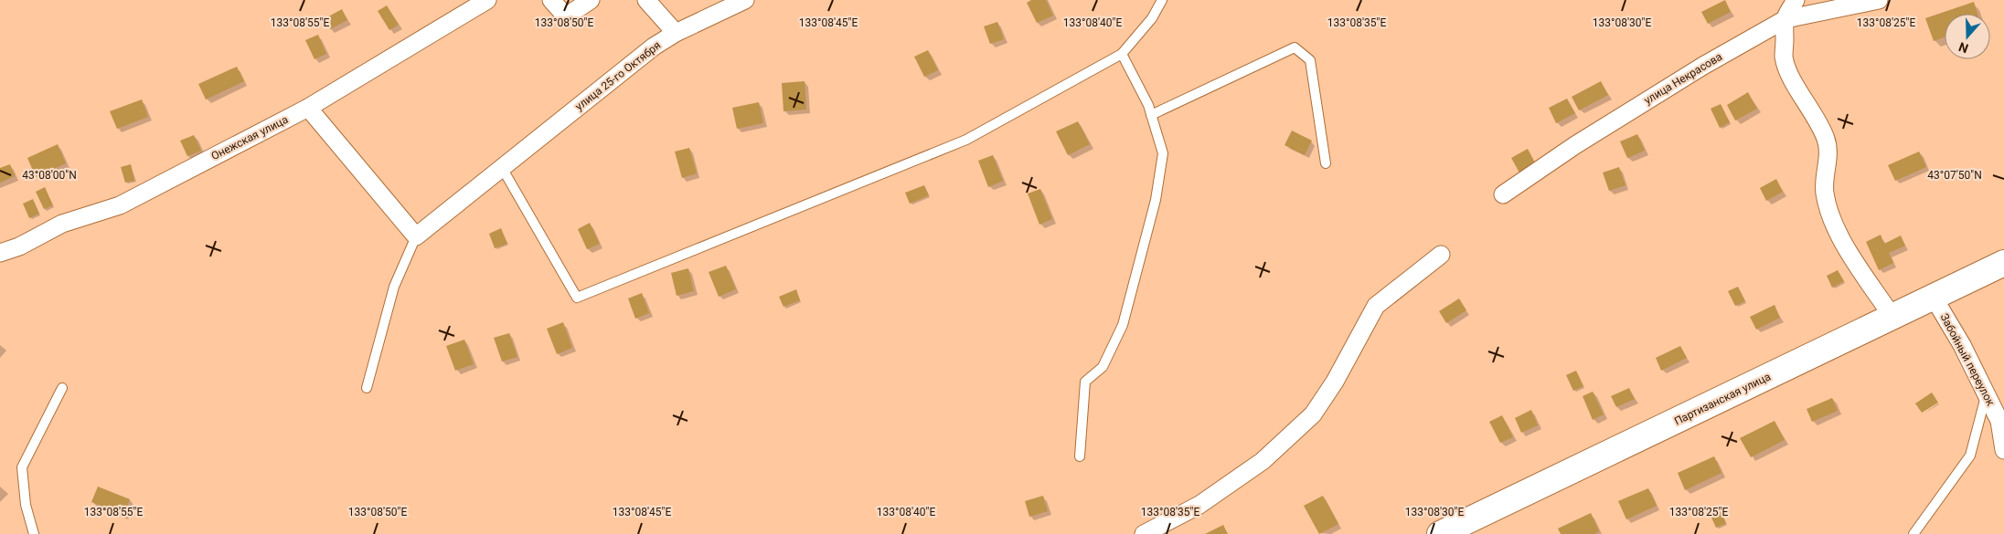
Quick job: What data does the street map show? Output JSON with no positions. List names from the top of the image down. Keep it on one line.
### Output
{"streets":{"main road":["Партизанская улица"],"street":["улица 25-го Октября","улица Некрасова","Онежская улица","Забойный переулок"]},"crossings":[["Забойный переулок","Партизанская улица"]],"north":"bottom","coordinates":["133°08'30\"E","133°08'25\"E","133°08'55\"E","133°08'50\"E","133°08'45\"E","133°08'40\"E","133°08'35\"E","43°07'50\"N","43°08'00\"N"]}
